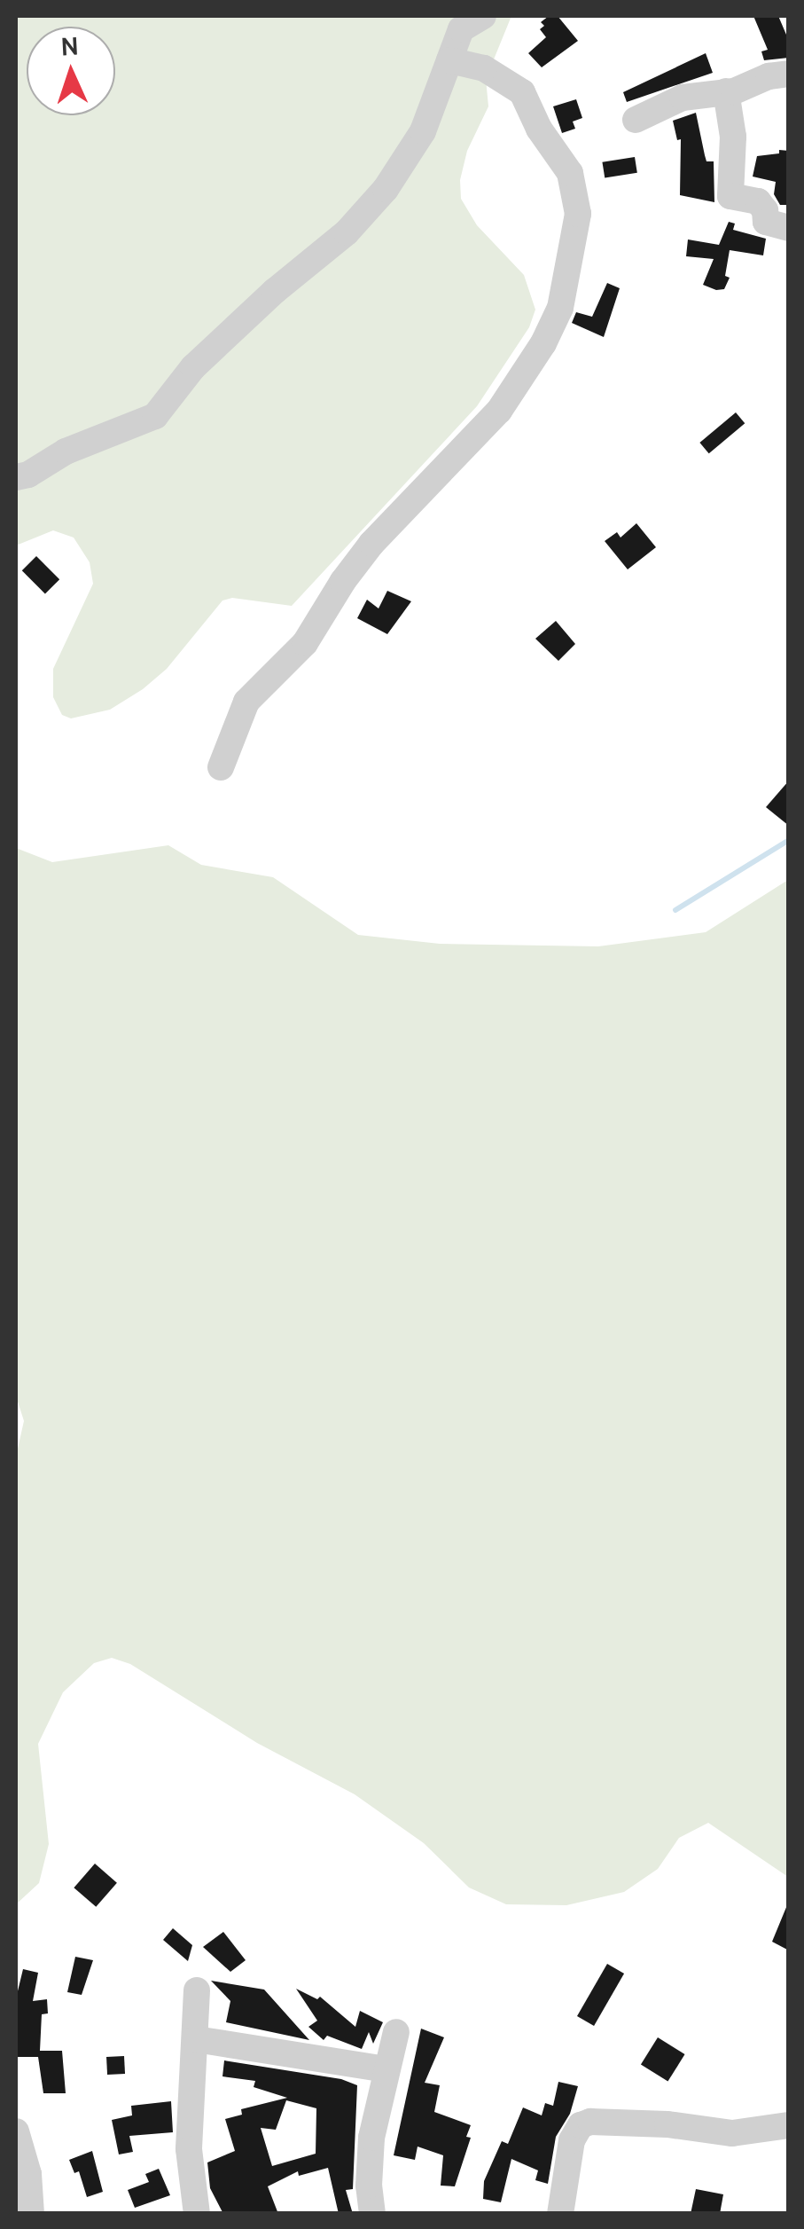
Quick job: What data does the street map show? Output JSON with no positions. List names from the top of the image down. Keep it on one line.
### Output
{"north":"top"}
